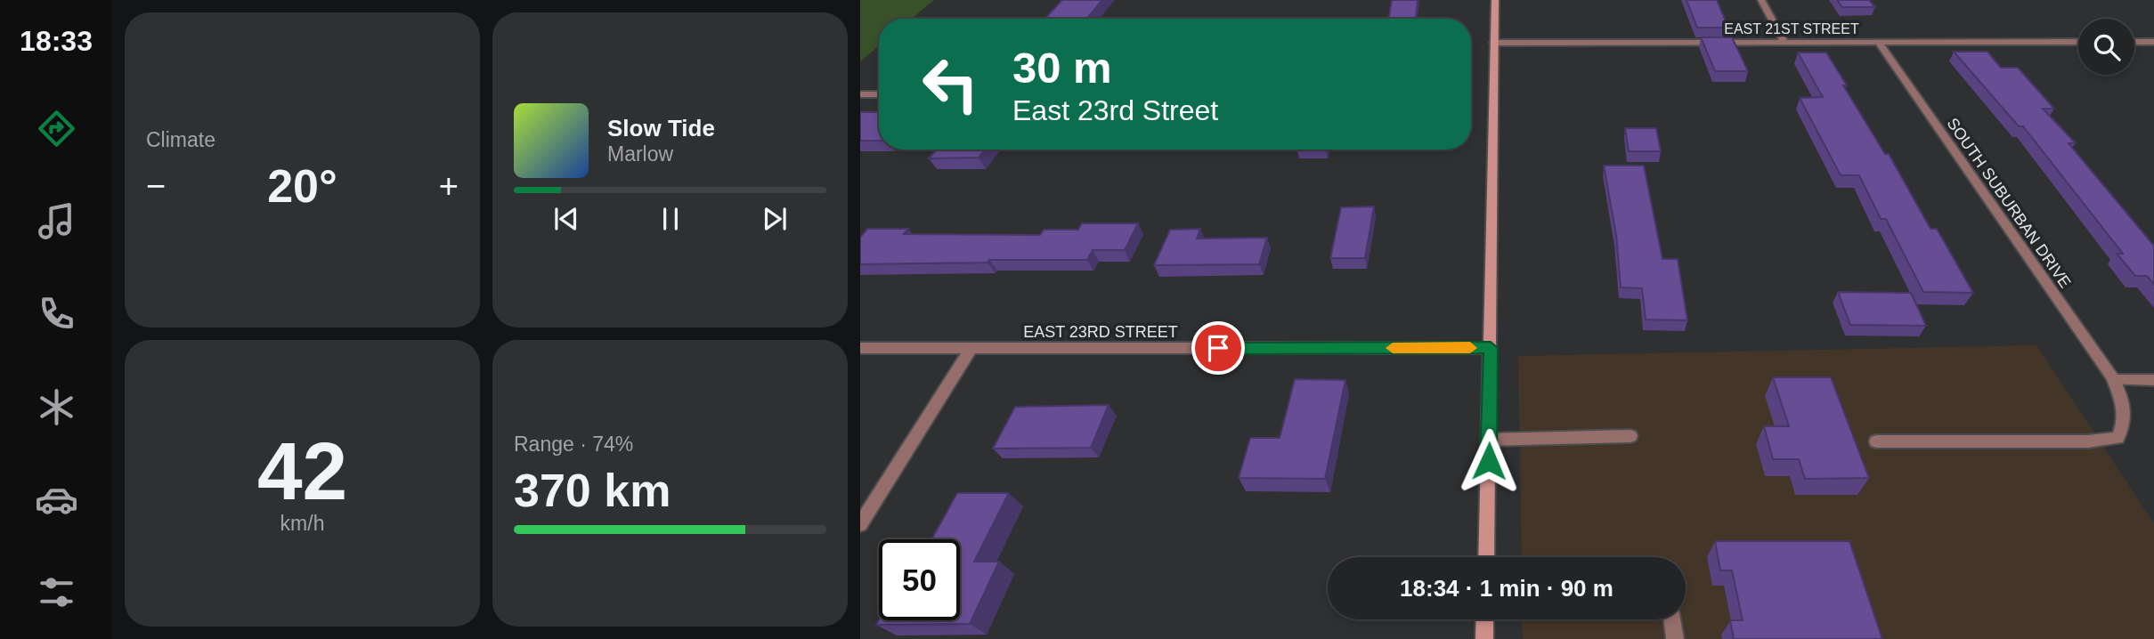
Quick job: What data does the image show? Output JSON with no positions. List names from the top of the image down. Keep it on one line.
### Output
{"streets":{"street":["EAST 21ST STREET","SOUTH SUBURBAN DRIVE","EAST 23RD STREET"]},"crossings":[["EAST 21ST STREET","SOUTH SUBURBAN DRIVE"]],"page":{"tabs":"18:33","tile":["Climate",["42","km/h"],["Range · 74%","370 km"]],"turn":["30 m","East 23rd Street"],"song":["Slow Tide","Marlow"],"heat":["−","20°","+"],"limit":"50","trip":"18:34 · 1 min · 90 m"}}
